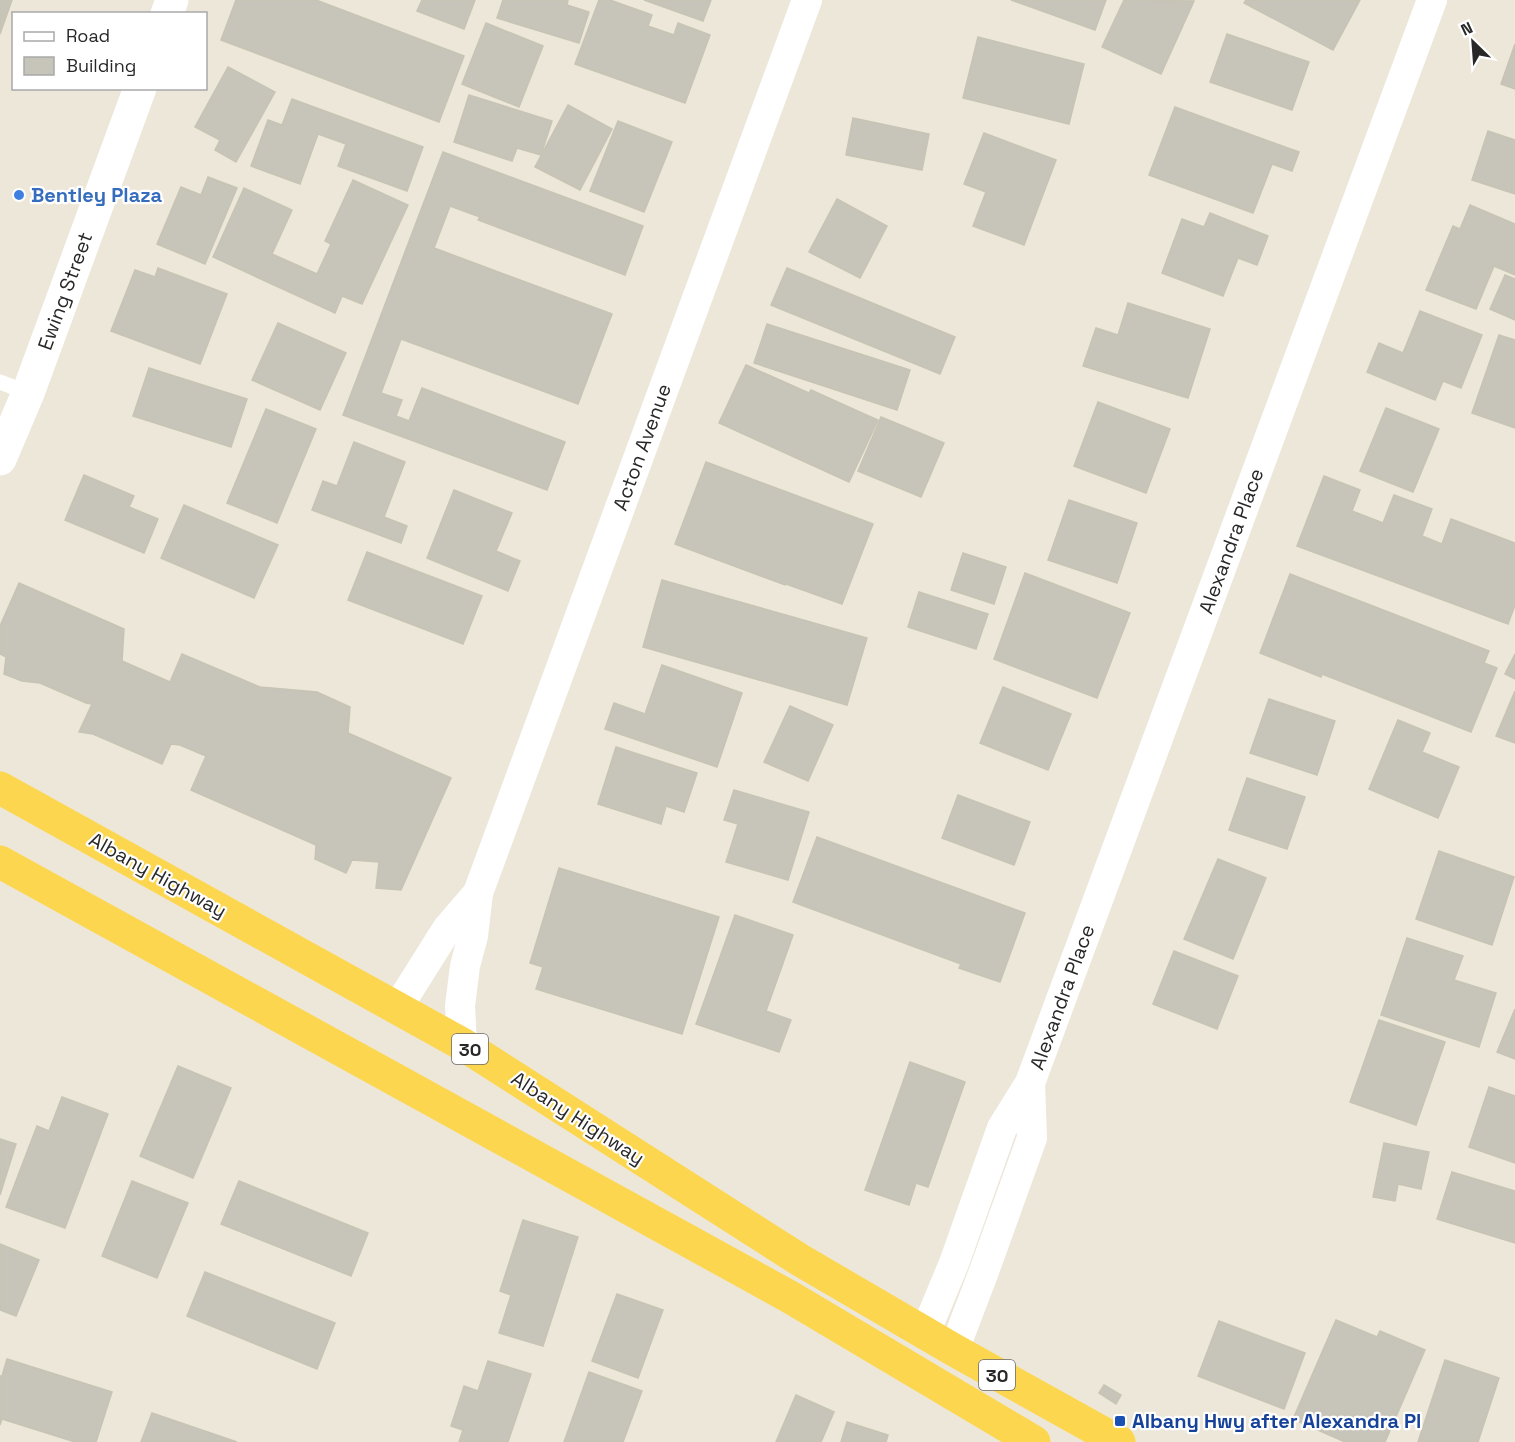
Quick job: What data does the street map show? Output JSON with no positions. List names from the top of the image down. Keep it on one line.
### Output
{"streets":{"highway":["Albany Highway","30"],"street":["Ewing Street","Acton Avenue","Alexandra Place"]},"crossings":[["Acton Avenue","Albany Highway"],["Alexandra Place","Albany Highway"]],"places":{"other":["Bentley Plaza"],"transit":["Albany Hwy after Alexandra Pl"]},"legend":["Road","Building"],"north":"top left"}
